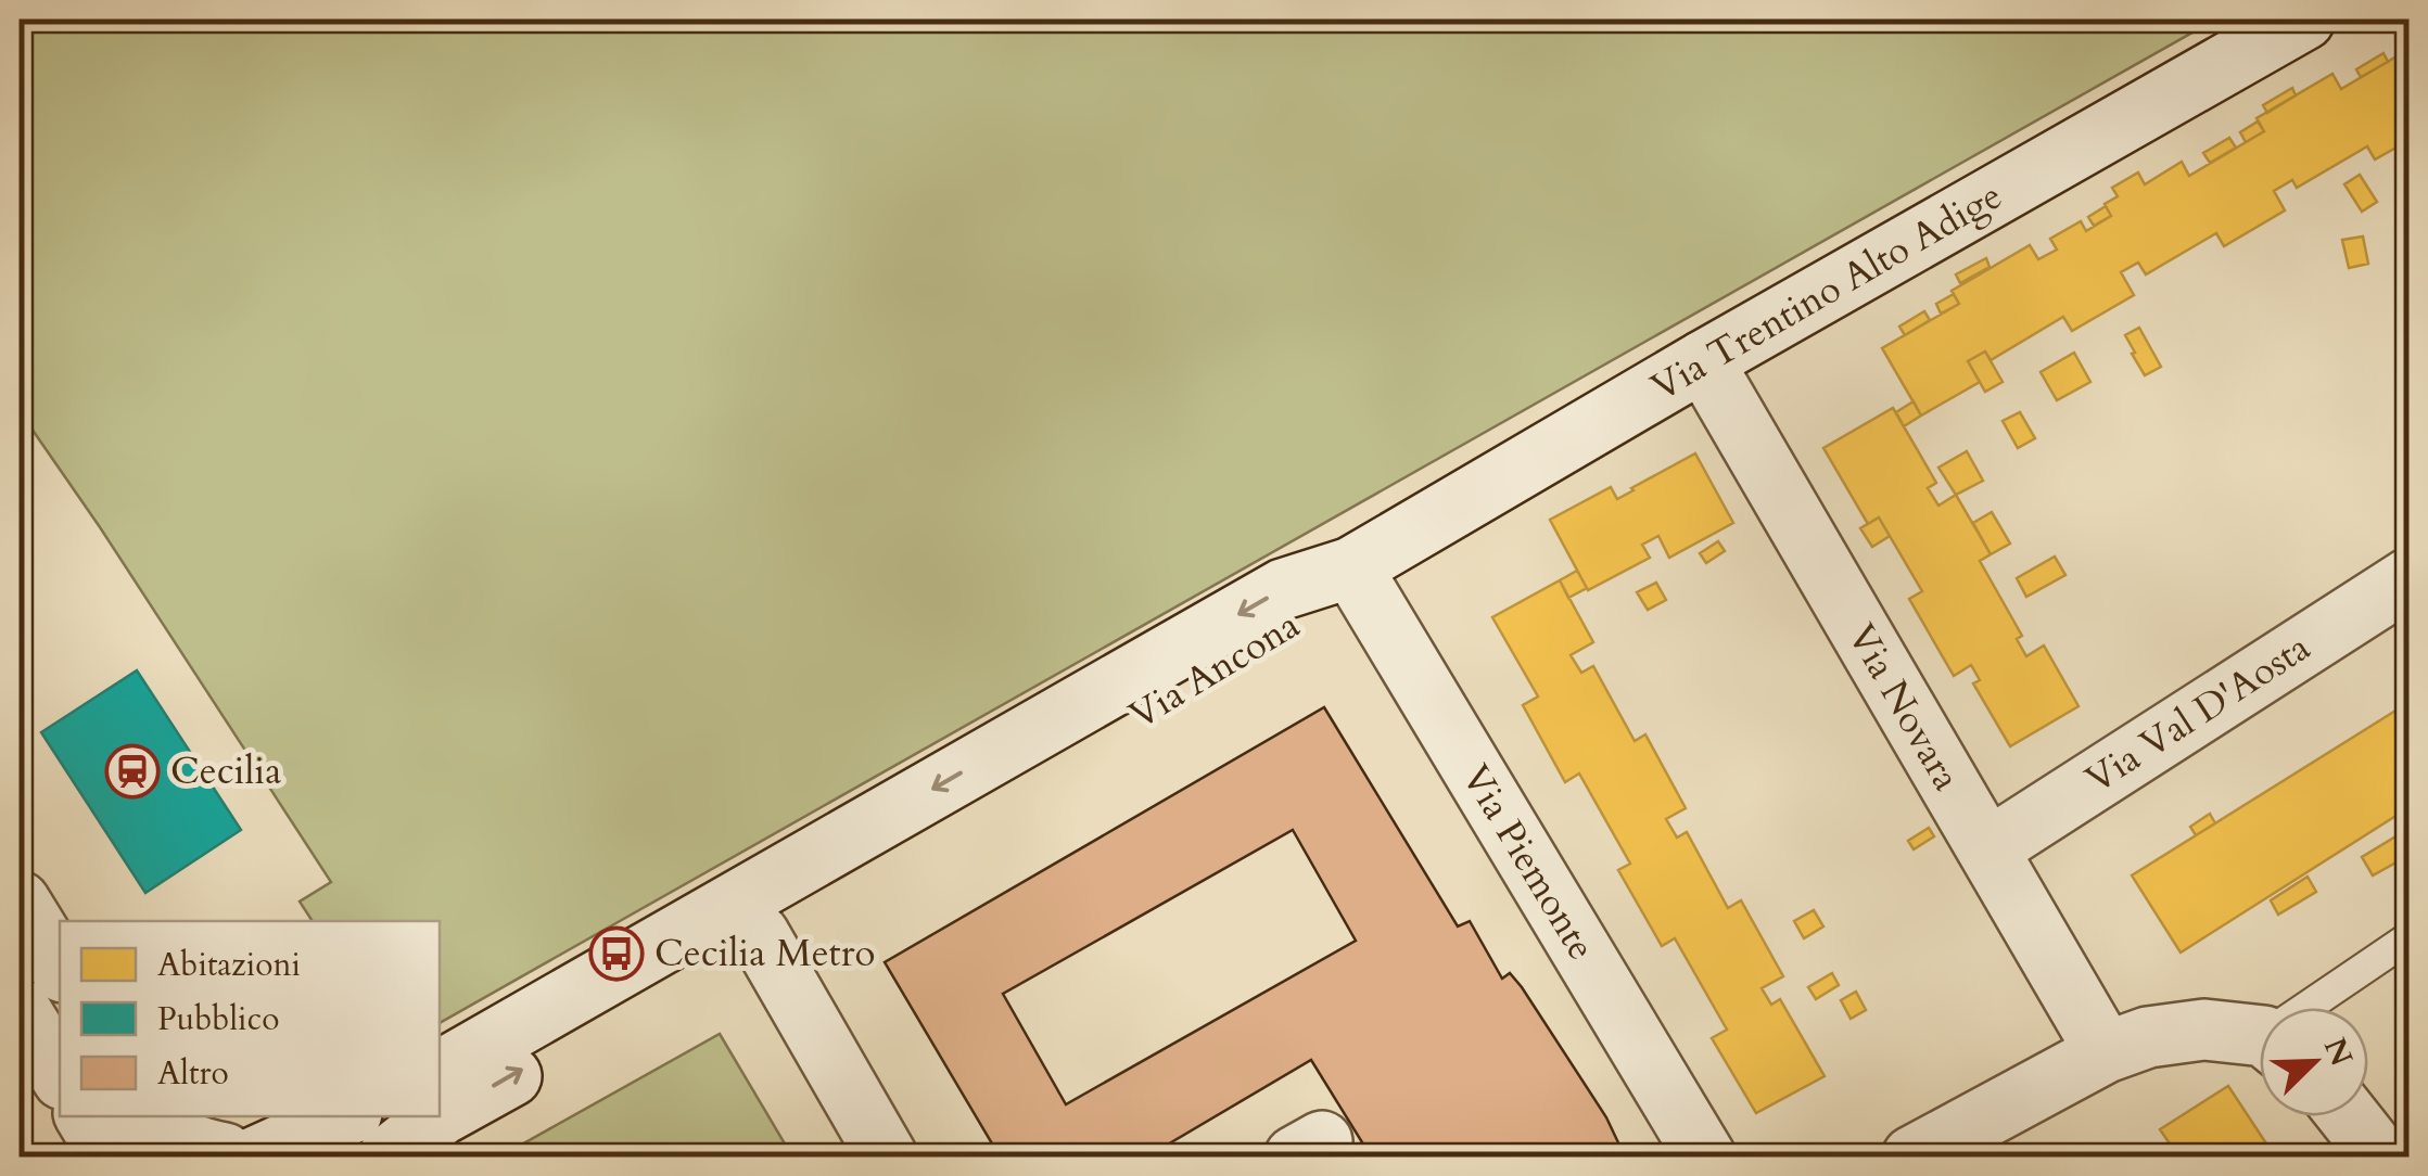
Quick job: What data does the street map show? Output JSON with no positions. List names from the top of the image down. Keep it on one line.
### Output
{"streets":{"street":["Via Trentino Alto Adige","Via Ancona","Via Novara","Via Val D'Aosta","Via Piemonte"]},"crossings":[["Via Trentino Alto Adige","Via Ancona"],["Via Trentino Alto Adige","Via Novara"],["Via Trentino Alto Adige","Via Piemonte"],["Via Ancona","Via Piemonte"],["Via Novara","Via Val D'Aosta"]],"places":{"station":["Cecilia"],"bus stop":["Cecilia Metro"]},"legend":["Abitazioni","Pubblico","Altro"],"north":"top right"}
